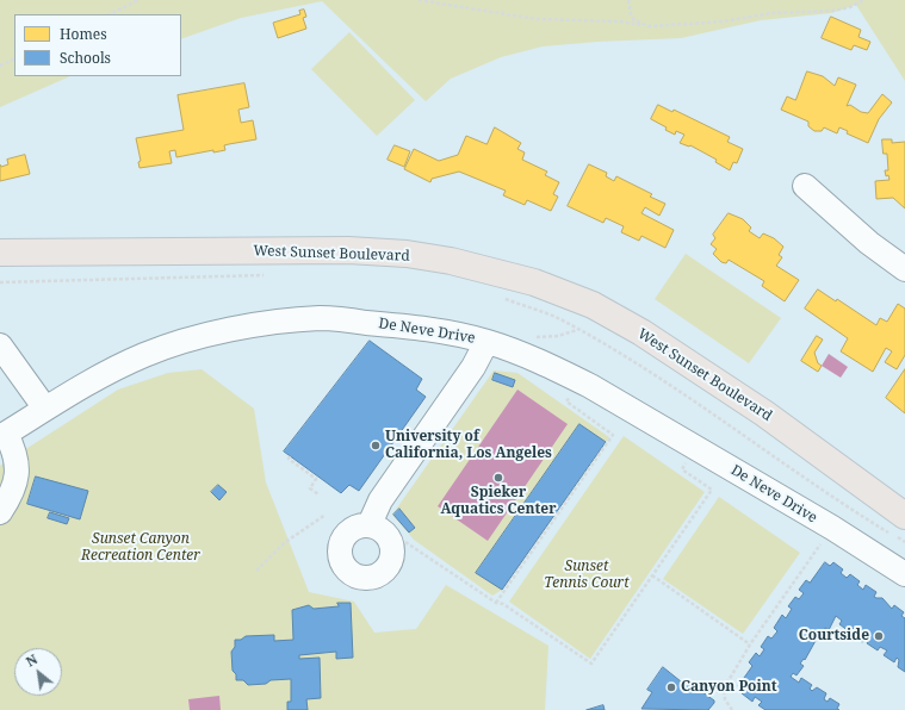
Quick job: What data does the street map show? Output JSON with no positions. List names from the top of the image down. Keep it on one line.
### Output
{"streets":{"main road":["West Sunset Boulevard"],"street":["De Neve Drive"]},"parks":["Sunset Canyon Recreation Center","Sunset Tennis Court"],"places":["University of California, Los Angeles","Spieker Aquatics Center","Courtside","Canyon Point"],"legend":["Homes","Schools"],"north":"top left"}
